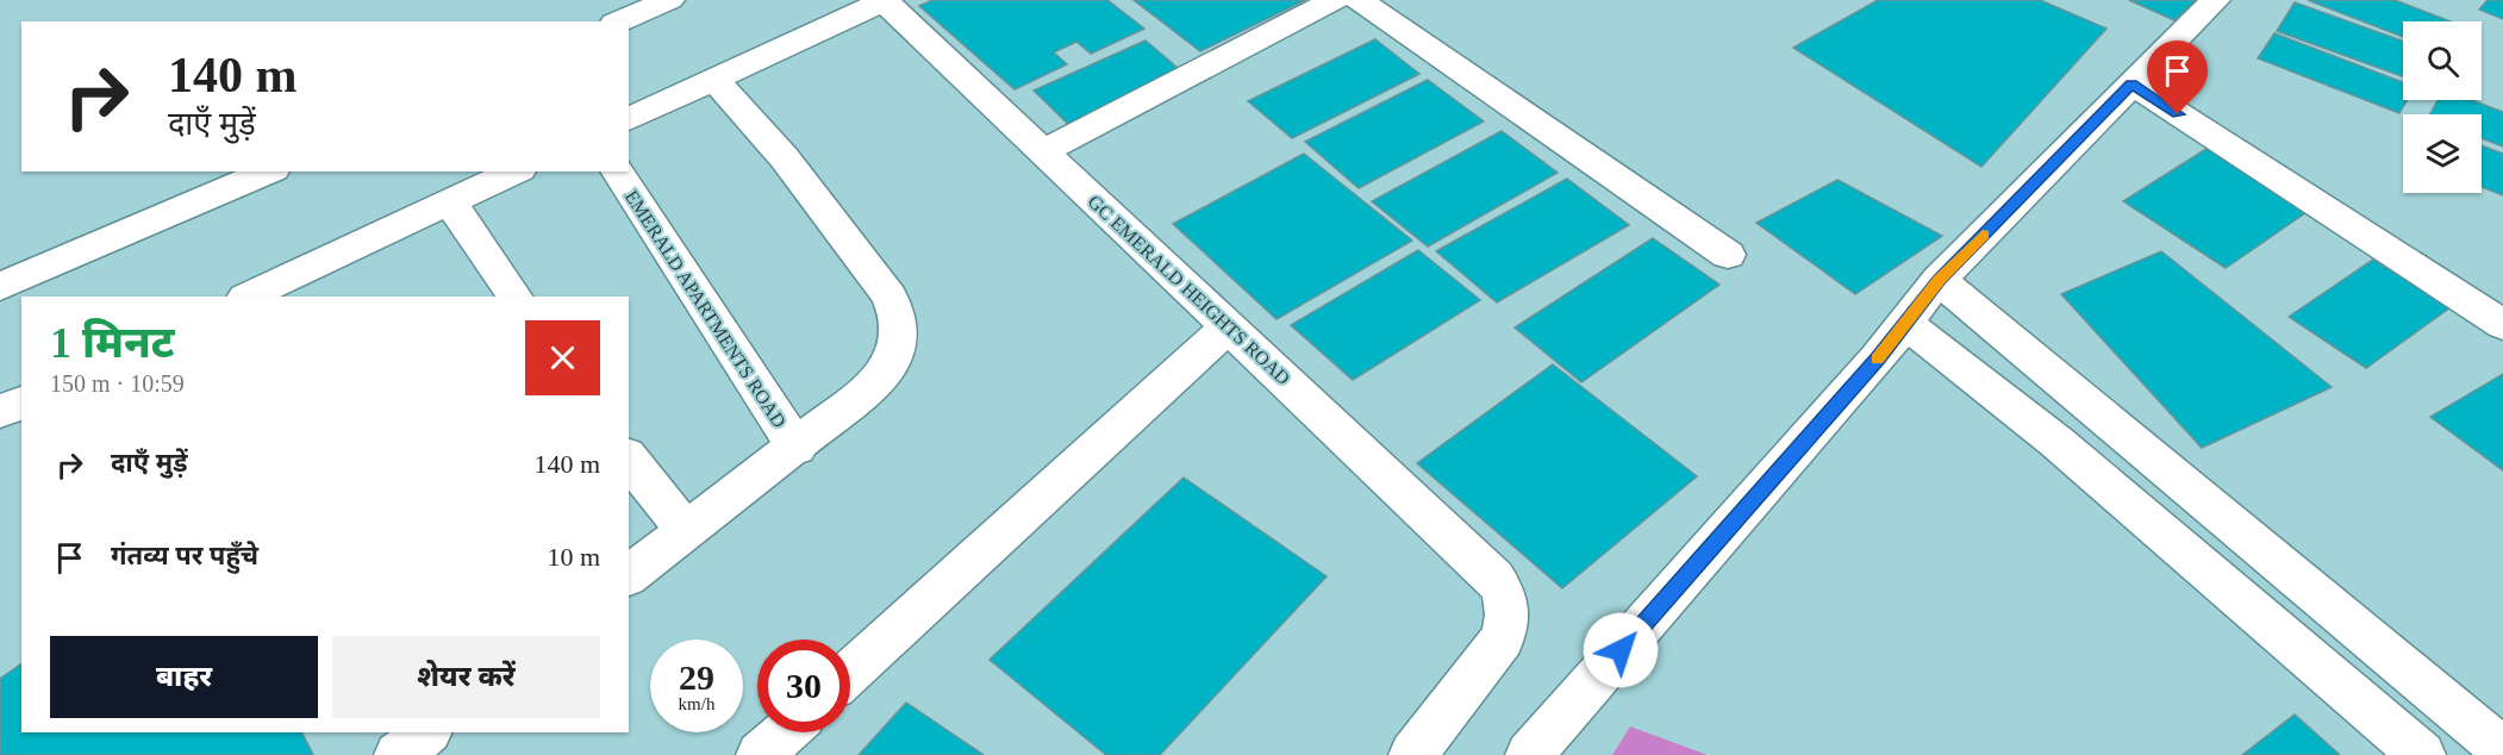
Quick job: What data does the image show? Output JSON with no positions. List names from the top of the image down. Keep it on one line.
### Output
{"streets":{"street":["GC EMERALD HEIGHTS ROAD","EMERALD APARTMENTS ROAD"]},"crossings":[["GC EMERALD HEIGHTS ROAD","EMERALD APARTMENTS ROAD"]],"page":{"turn":["140 m","दाएँ मुड़ें"],"heading":["1 मिनट","150 m · 10:59"],"list":[{"name":"दाएँ मुड़ें","value":"140 m"},{"name":"गंतव्य पर पहुँचे","value":"10 m"}],"buttons":["बाहर","शेयर करें"],"speed":"29 km/h","limit":"30"}}
